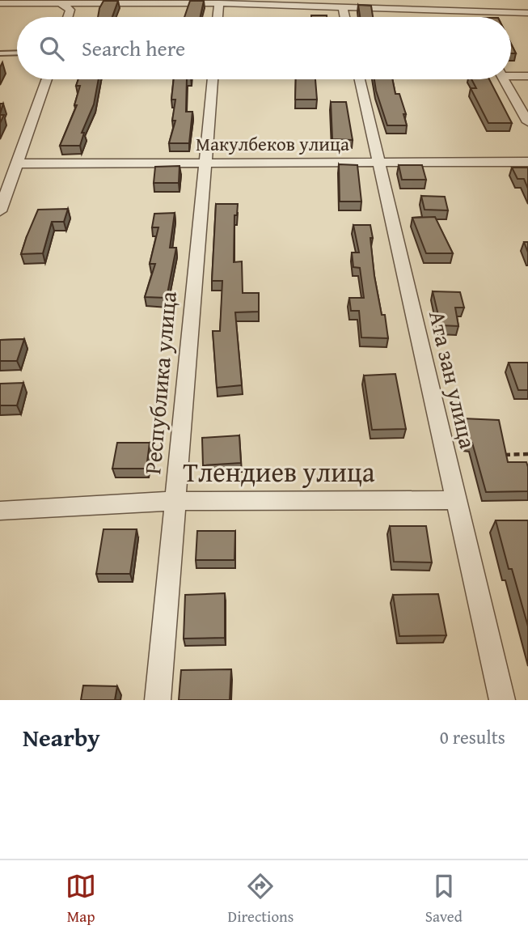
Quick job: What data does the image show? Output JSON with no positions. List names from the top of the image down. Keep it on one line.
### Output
{"streets":{"street":["Макулбеков улица","Ата зан улица","Республика улица","Тлендиев улица"]},"crossings":[["Макулбеков улица","Ата зан улица"],["Макулбеков улица","Республика улица"],["Ата зан улица","Тлендиев улица"],["Республика улица","Тлендиев улица"]],"page":{"search":"Search here","heading":["Nearby","0 results"],"nav":["Map","Directions","Saved"]}}
